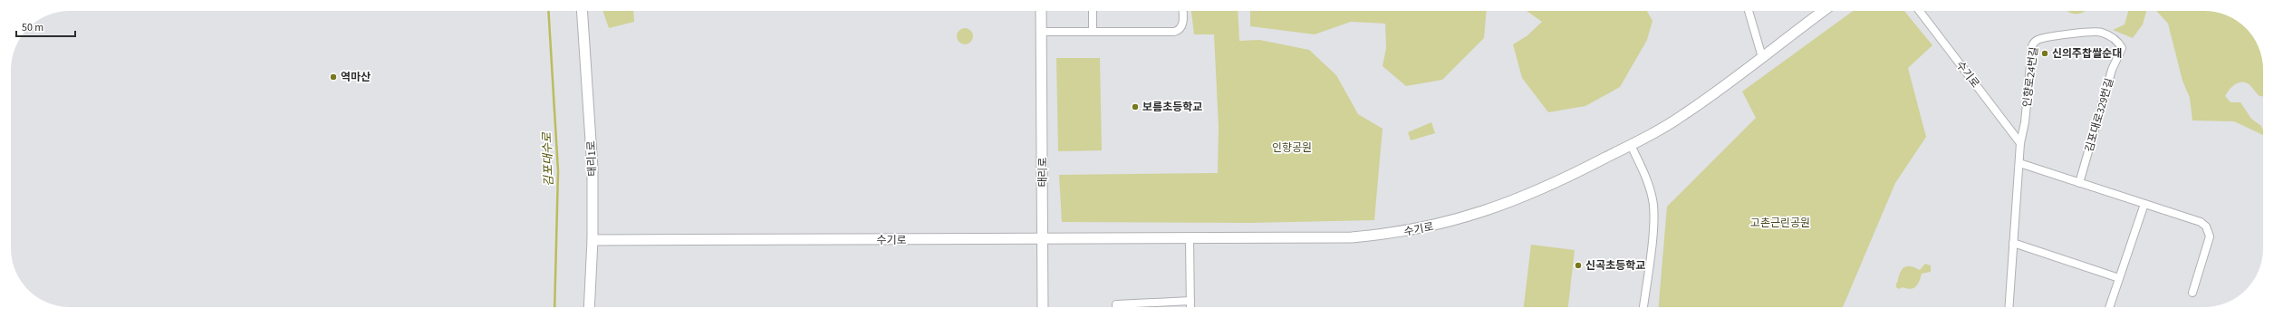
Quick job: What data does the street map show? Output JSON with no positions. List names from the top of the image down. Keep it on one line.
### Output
{"streets":{"street":["수기로","인향로24번길","김포대로329번길","태리1로","태리로"]},"crossings":[["수기로","인향로24번길"],["수기로","태리1로"],["수기로","태리로"],["인향로24번길","김포대로329번길"]],"water":["김포대수로"],"parks":["인향공원","고촌근린공원"],"places":["신의주찹쌀순대","역마산","보름초등학교","신곡초등학교"],"scale_bar":"50 m"}
